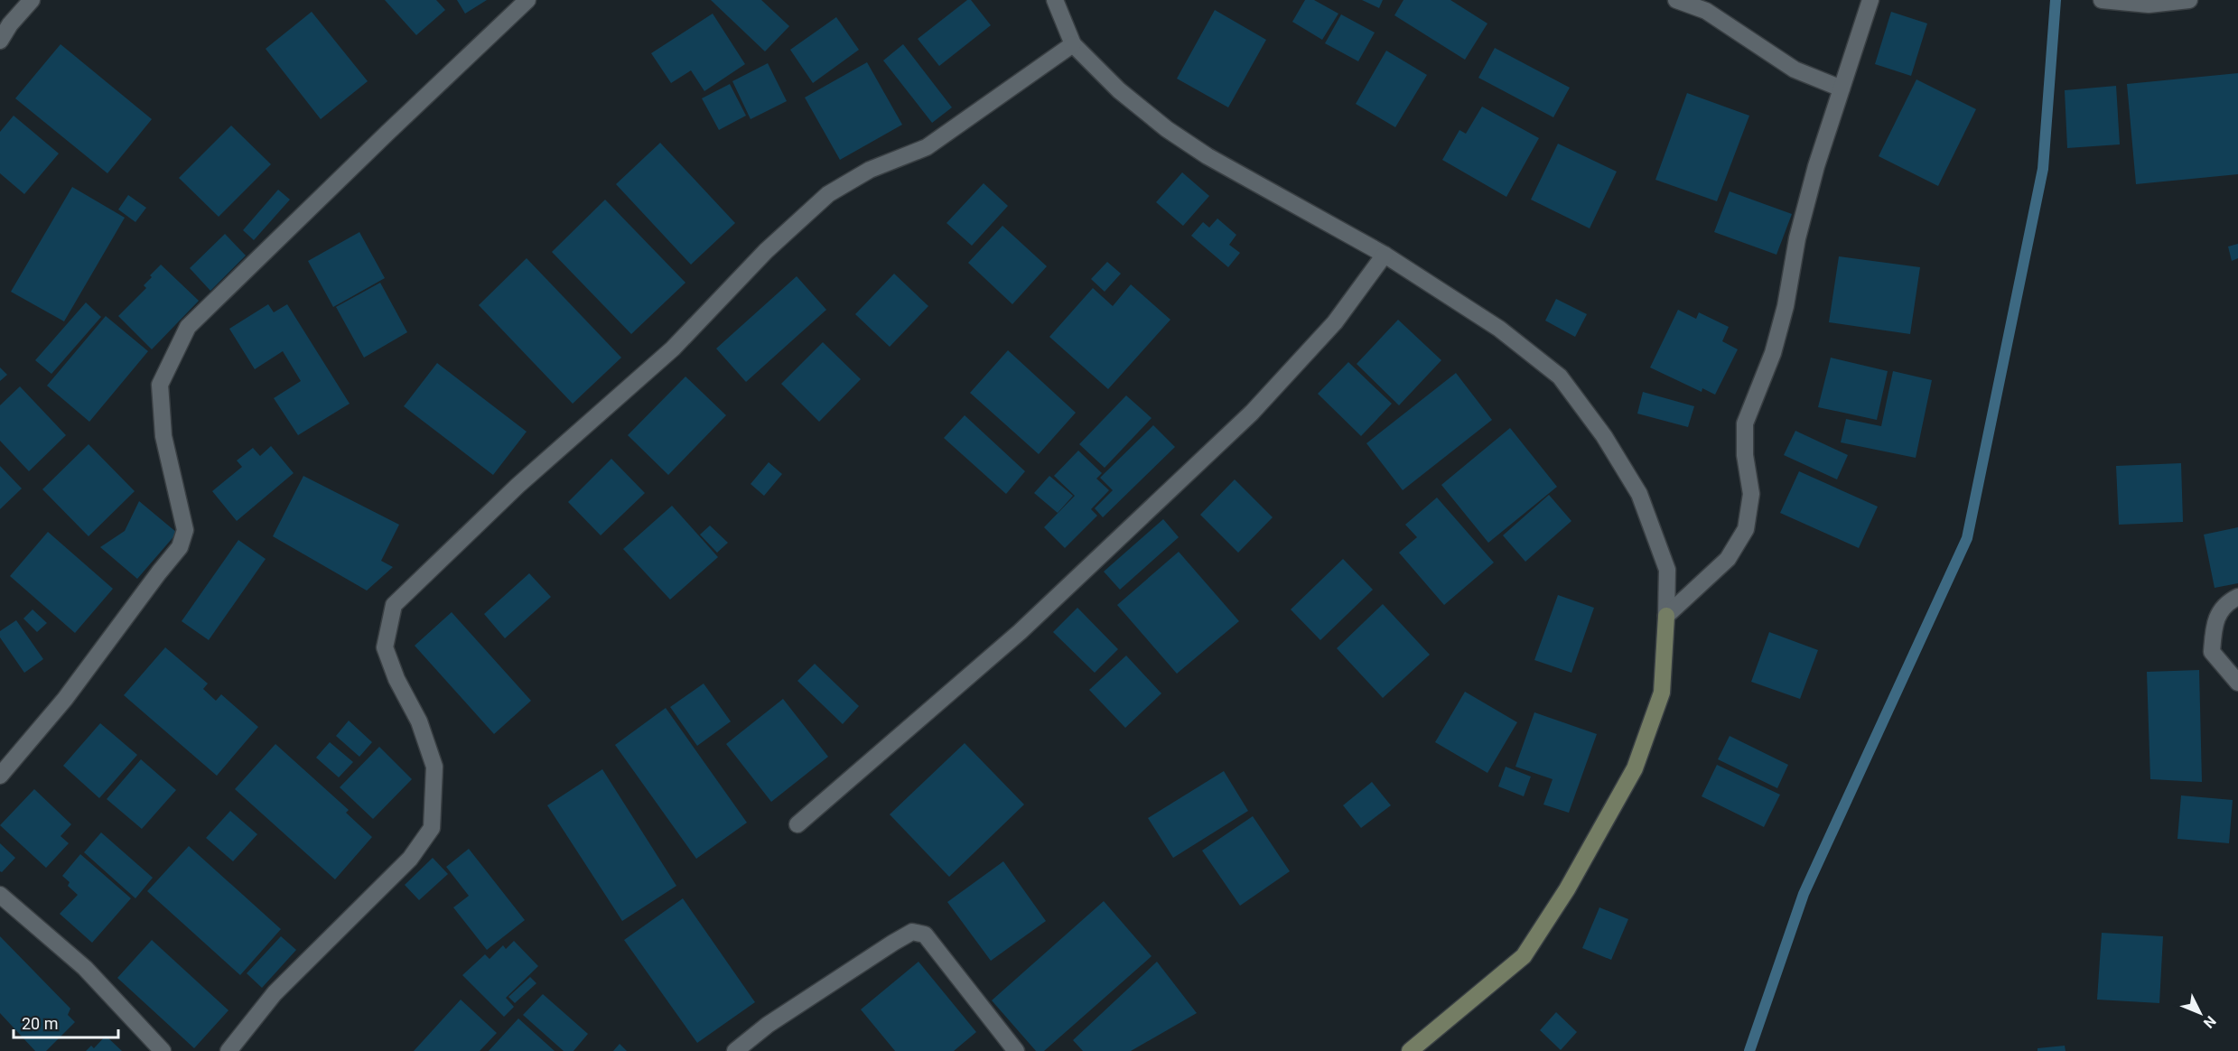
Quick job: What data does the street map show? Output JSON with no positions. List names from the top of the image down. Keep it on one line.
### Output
{"scale_bar":"20 m","north":"bottom right"}
